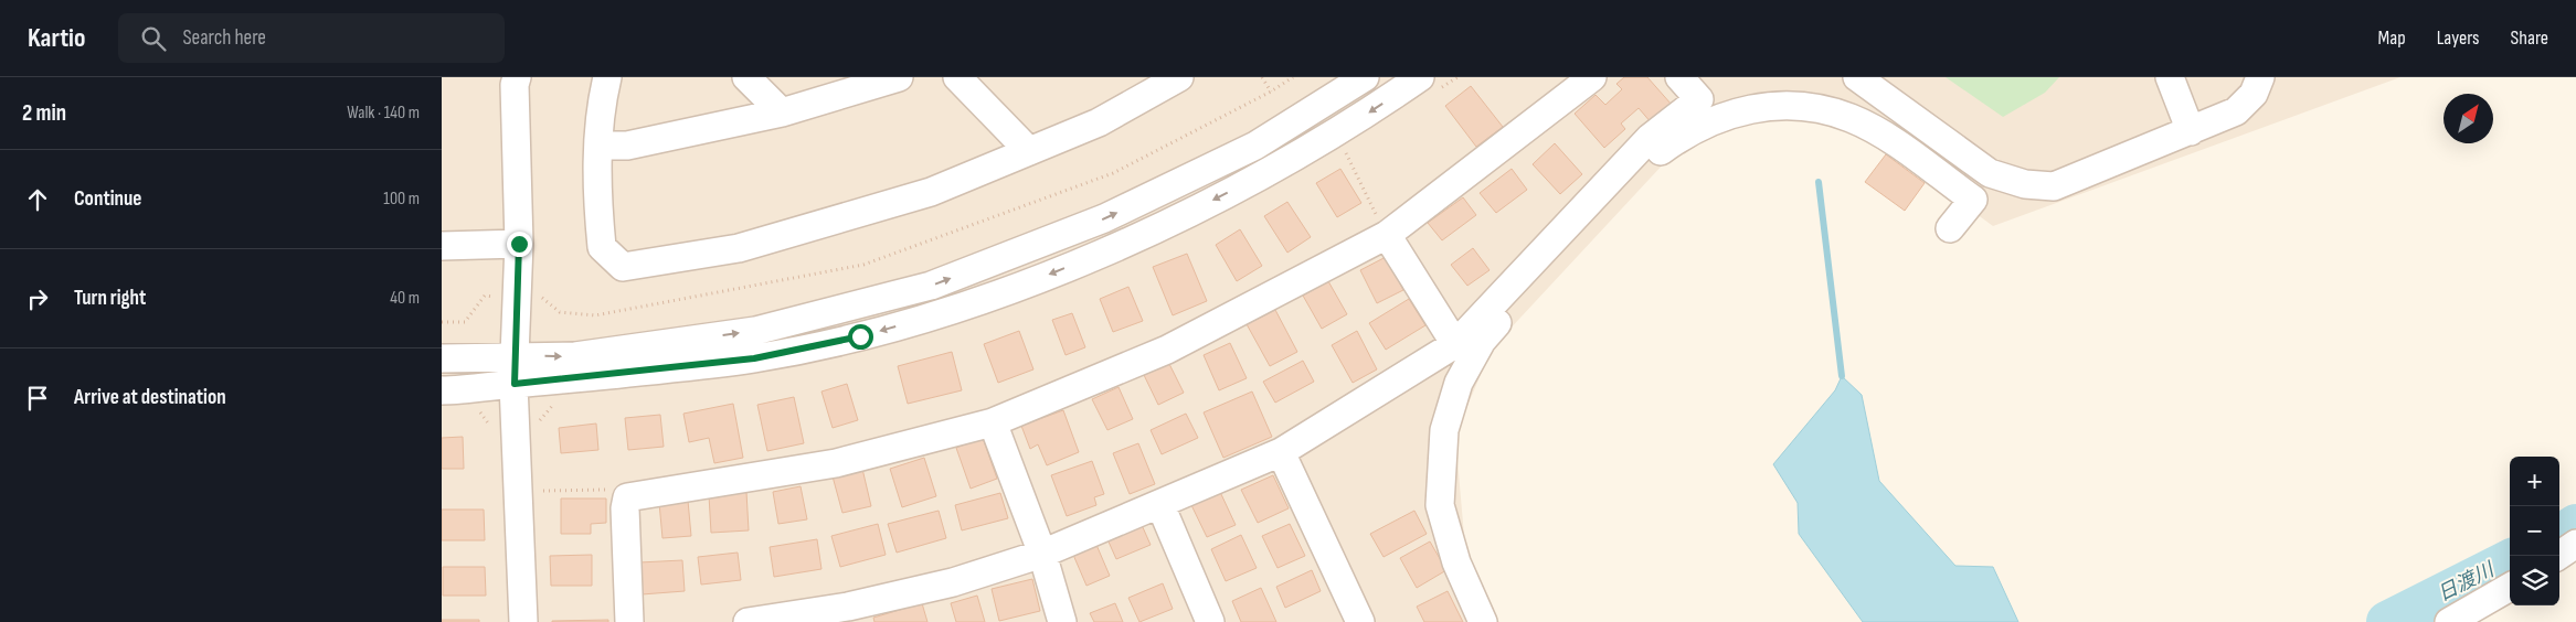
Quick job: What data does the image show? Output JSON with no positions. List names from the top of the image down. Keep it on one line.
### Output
{"water":["日渡川"],"north":"top right","page":{"header":"Kartio","search":"Search here","nav":["Map","Layers","Share"],"heading":["2 min","Walk · 140 m"],"list":[["Continue","100 m"],["Turn right","40 m"],"Arrive at destination"],"map_buttons":["+","−"]}}
